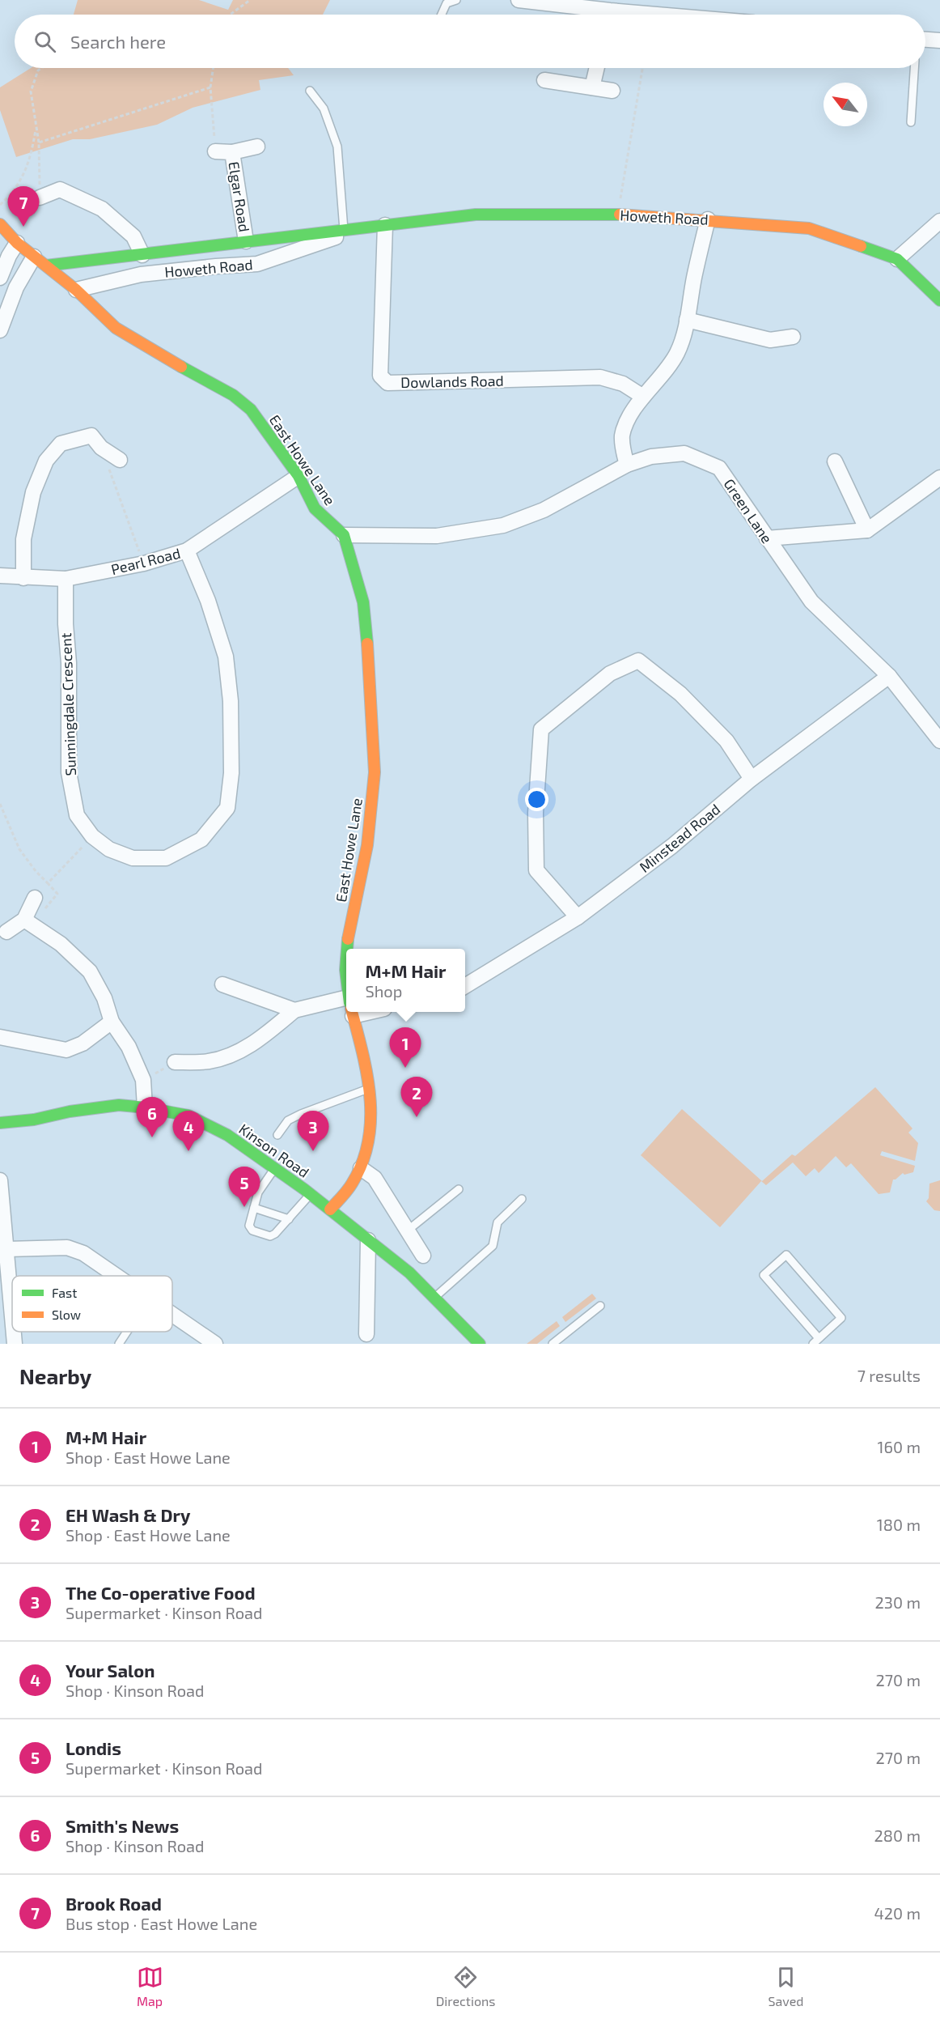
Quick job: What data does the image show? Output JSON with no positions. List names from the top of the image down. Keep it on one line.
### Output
{"streets":{"street":["Elgar Road","Howeth Road","Dowlands Road","East Howe Lane","Green Lane","Pearl Road","Sunningdale Crescent","Minstead Road","Kinson Road"]},"crossings":[["Elgar Road","Howeth Road"],["Howeth Road","Dowlands Road"],["Howeth Road","East Howe Lane"],["East Howe Lane","Green Lane"],["East Howe Lane","Pearl Road"],["East Howe Lane","Kinson Road"],["Green Lane","Minstead Road"],["Pearl Road","Sunningdale Crescent"]],"legend":["Fast","Slow"],"north":"top left","page":{"search":"Search here","pins":["7","1","2","6","3","4","5"],"popup":["M+M Hair","Shop"],"heading":["Nearby","7 results"],"list":[{"mark":"1","name":"M+M Hair","note":"Shop · East Howe Lane","value":"160 m"},{"mark":"2","name":"EH Wash & Dry","note":"Shop · East Howe Lane","value":"180 m"},{"mark":"3","name":"The Co-operative Food","note":"Supermarket · Kinson Road","value":"230 m"},{"mark":"4","name":"Your Salon","note":"Shop · Kinson Road","value":"270 m"},{"mark":"5","name":"Londis","note":"Supermarket · Kinson Road","value":"270 m"},{"mark":"6","name":"Smith's News","note":"Shop · Kinson Road","value":"280 m"},{"mark":"7","name":"Brook Road","note":"Bus stop · East Howe Lane","value":"420 m"}],"nav":["Map","Directions","Saved"]}}
